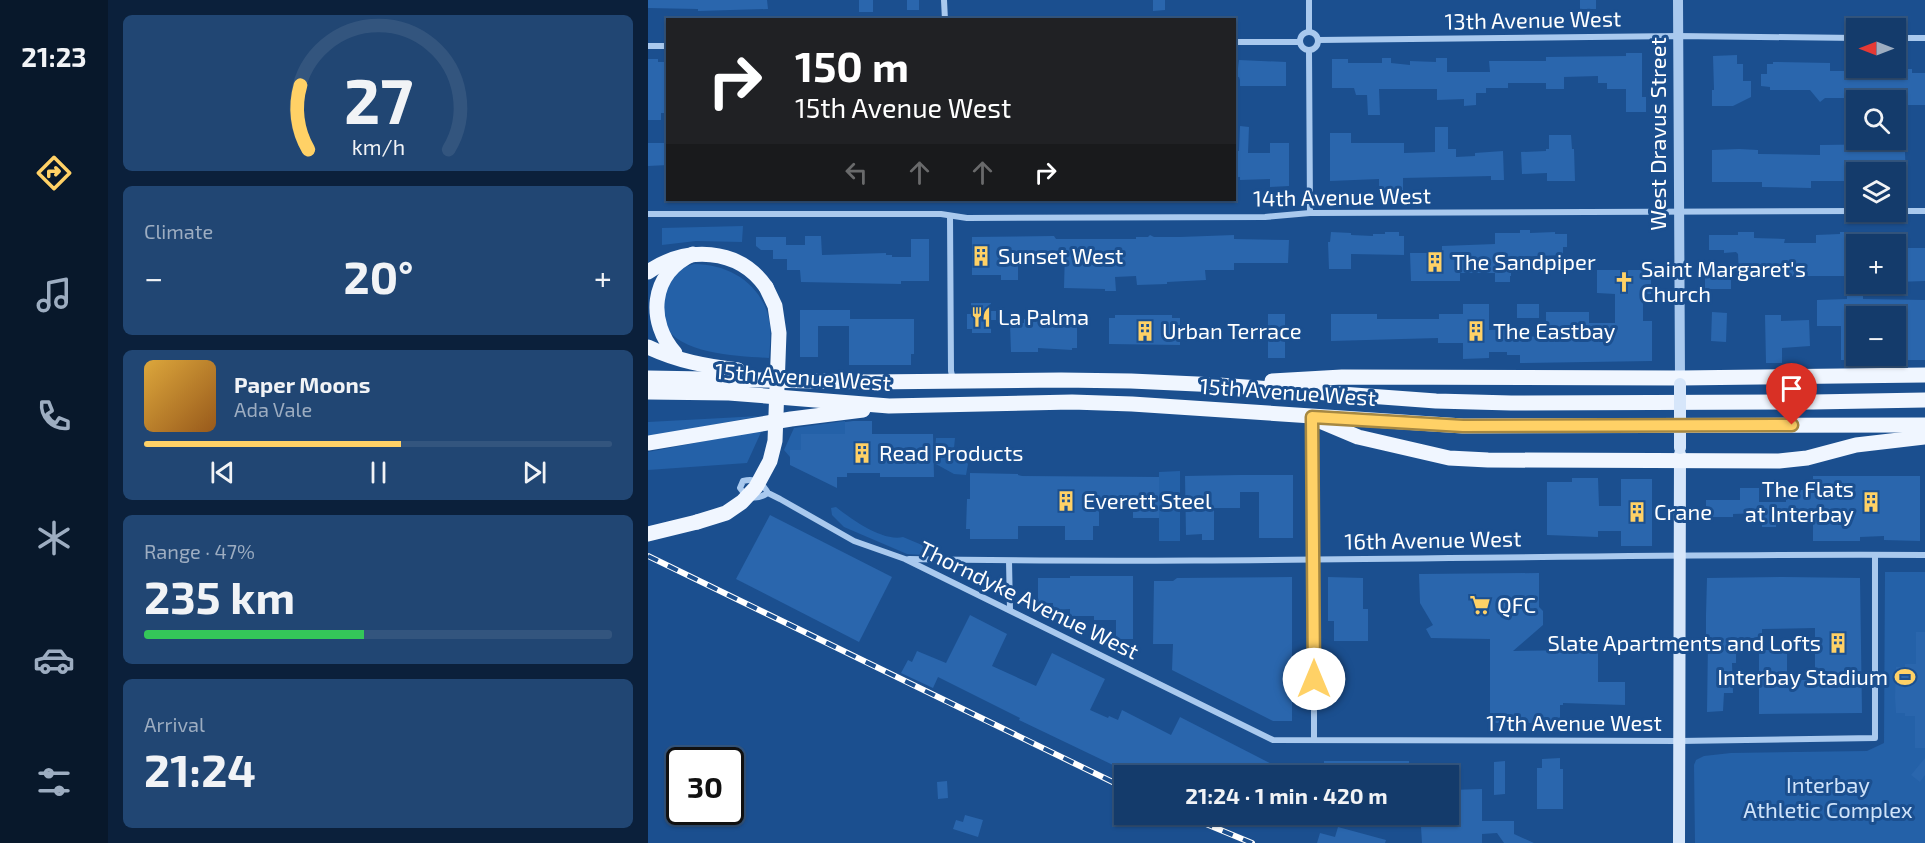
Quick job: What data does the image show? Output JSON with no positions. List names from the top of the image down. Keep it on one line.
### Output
{"streets":{"main road":["West Dravus Street","15th Avenue West"],"street":["13th Avenue West","14th Avenue West","16th Avenue West","Thorndyke Avenue West","17th Avenue West"]},"crossings":[["13th Avenue West","West Dravus Street"],["West Dravus Street","14th Avenue West"],["West Dravus Street","16th Avenue West"],["West Dravus Street","17th Avenue West"],["16th Avenue West","Thorndyke Avenue West"],["16th Avenue West","17th Avenue West"],["Thorndyke Avenue West","17th Avenue West"]],"parks":["Interbay Athletic Complex"],"places":{"building":["Sunset West","The Sandpiper","Urban Terrace","The Eastbay","Read Products","Everett Steel","The Flats at Interbay","Crane","Slate Apartments and Lofts"],"church":["Saint Margaret's Church"],"restaurant":["La Palma"],"supermarket":["QFC"],"sports":["Interbay Stadium"]},"north":"left","page":{"tabs":"21:23","map_buttons":["+","−"],"turn":["150 m","15th Avenue West"],"tile":["Climate",["Range · 47%","235 km"],["Arrival","21:24"]],"heat":["−","20°","+"],"song":["Paper Moons","Ada Vale"],"limit":"30","trip":"21:24 · 1 min · 420 m","gauge":["27","km/h"]}}
